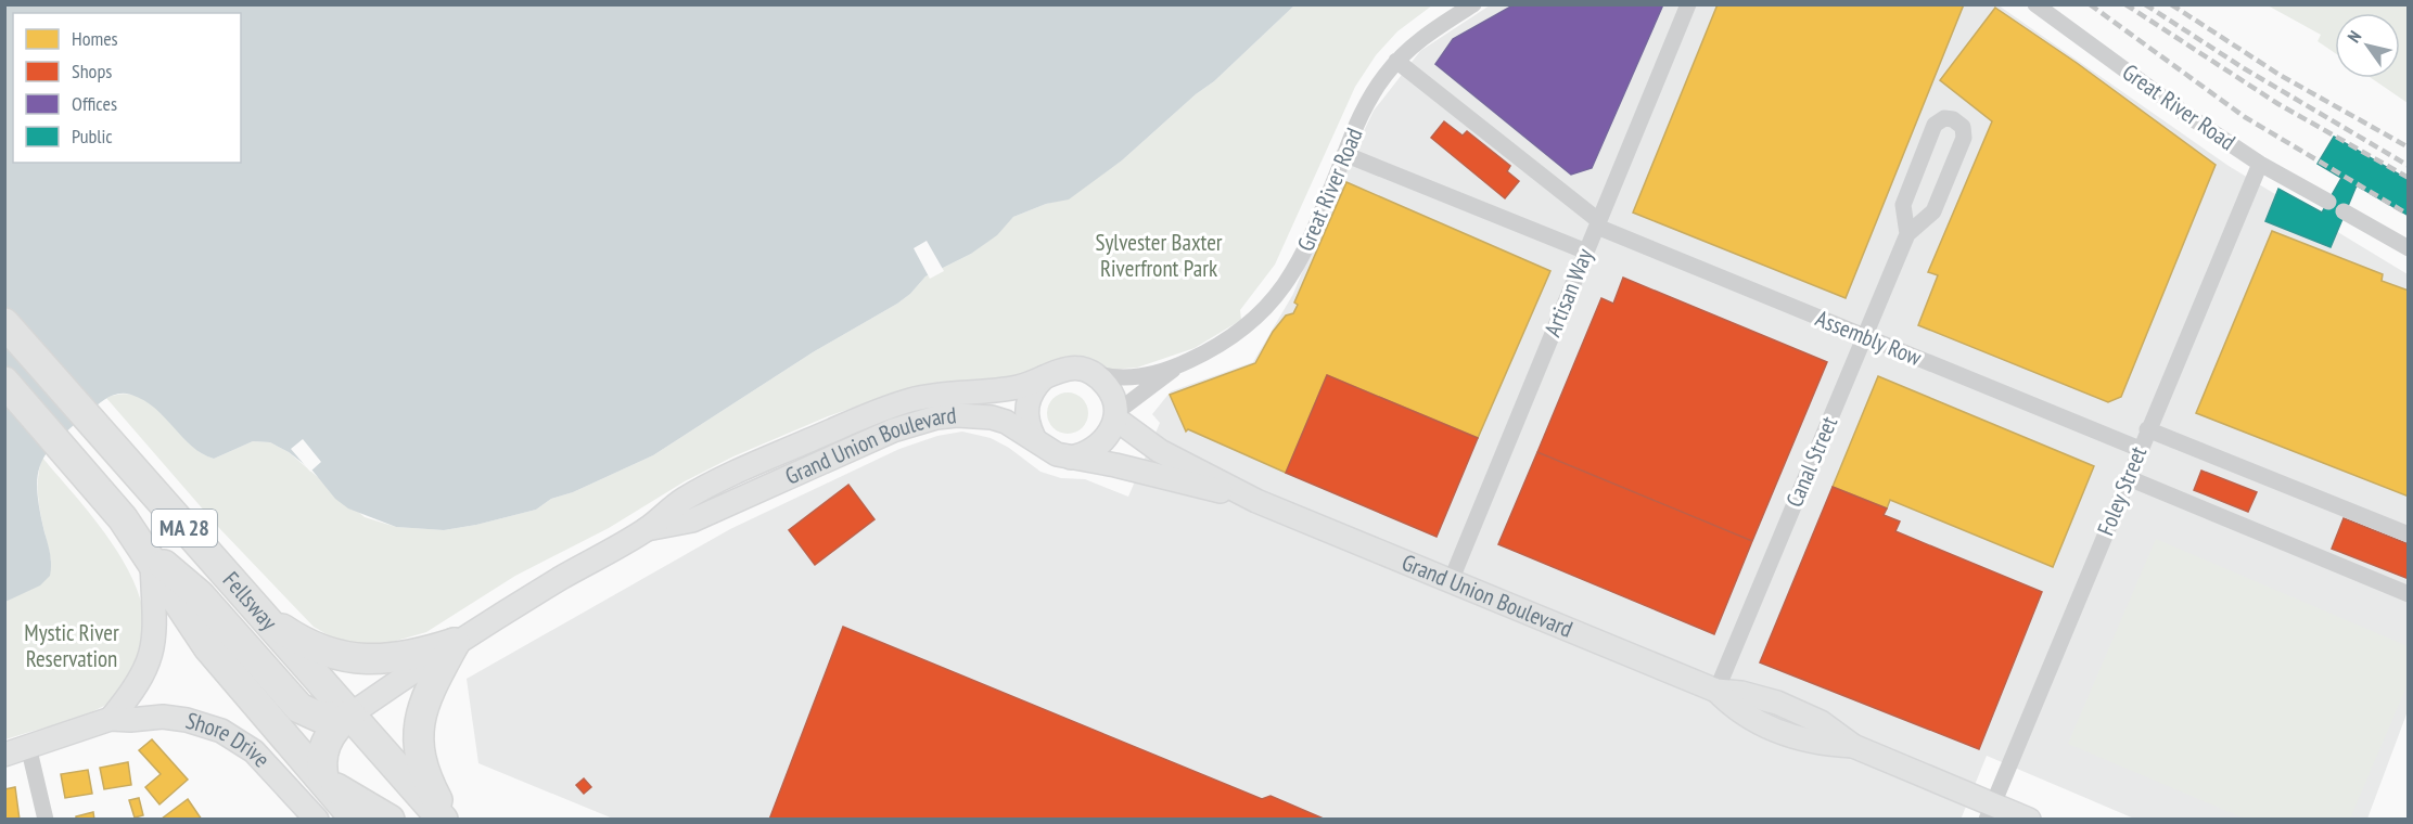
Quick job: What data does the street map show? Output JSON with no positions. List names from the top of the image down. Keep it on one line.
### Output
{"streets":{"highway":["MA 28","Fellsway"],"street":["Great River Road","Artisan Way","Assembly Row","Grand Union Boulevard","Canal Street","Foley Street","Shore Drive"]},"crossings":[["Great River Road","Assembly Row"],["Great River Road","Grand Union Boulevard"],["Great River Road","Foley Street"],["Artisan Way","Assembly Row"],["Artisan Way","Grand Union Boulevard"],["Assembly Row","Canal Street"],["Assembly Row","Foley Street"],["Grand Union Boulevard","Canal Street"],["Grand Union Boulevard","Foley Street"],["Grand Union Boulevard","Fellsway"]],"parks":["Sylvester Baxter Riverfront Park","Mystic River Reservation"],"legend":["Homes","Shops","Offices","Public"],"north":"top left"}
